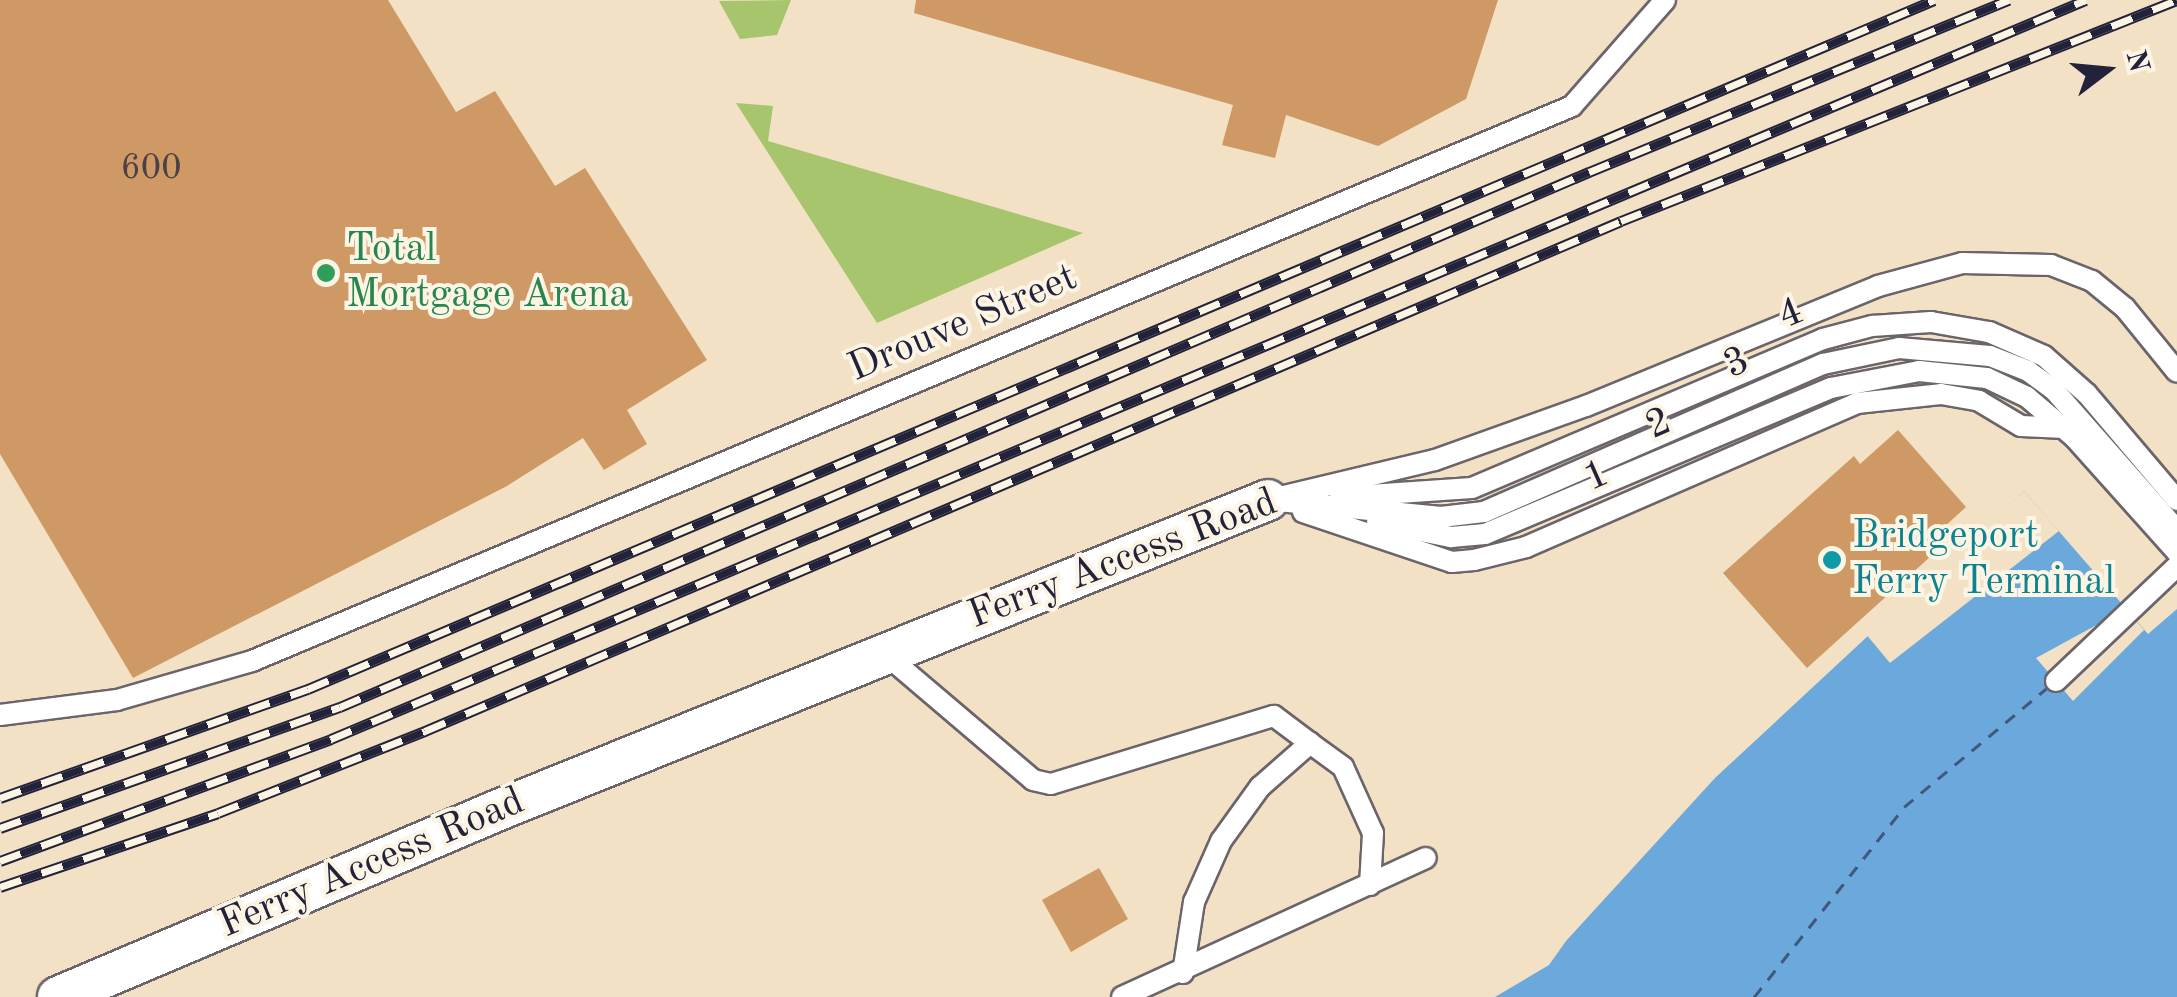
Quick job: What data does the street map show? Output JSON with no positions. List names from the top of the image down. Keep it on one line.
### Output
{"streets":{"street":["Ferry Access Road"],"lane":["4","Drouve Street","3","2"]},"crossings":[["4","3"],["4","2"],["4","Ferry Access Road"],["3","2"],["3","Ferry Access Road"],["2","Ferry Access Road"]],"places":["Total Mortgage Arena","Bridgeport Ferry Terminal"],"house_numbers":["600"],"north":"right"}
